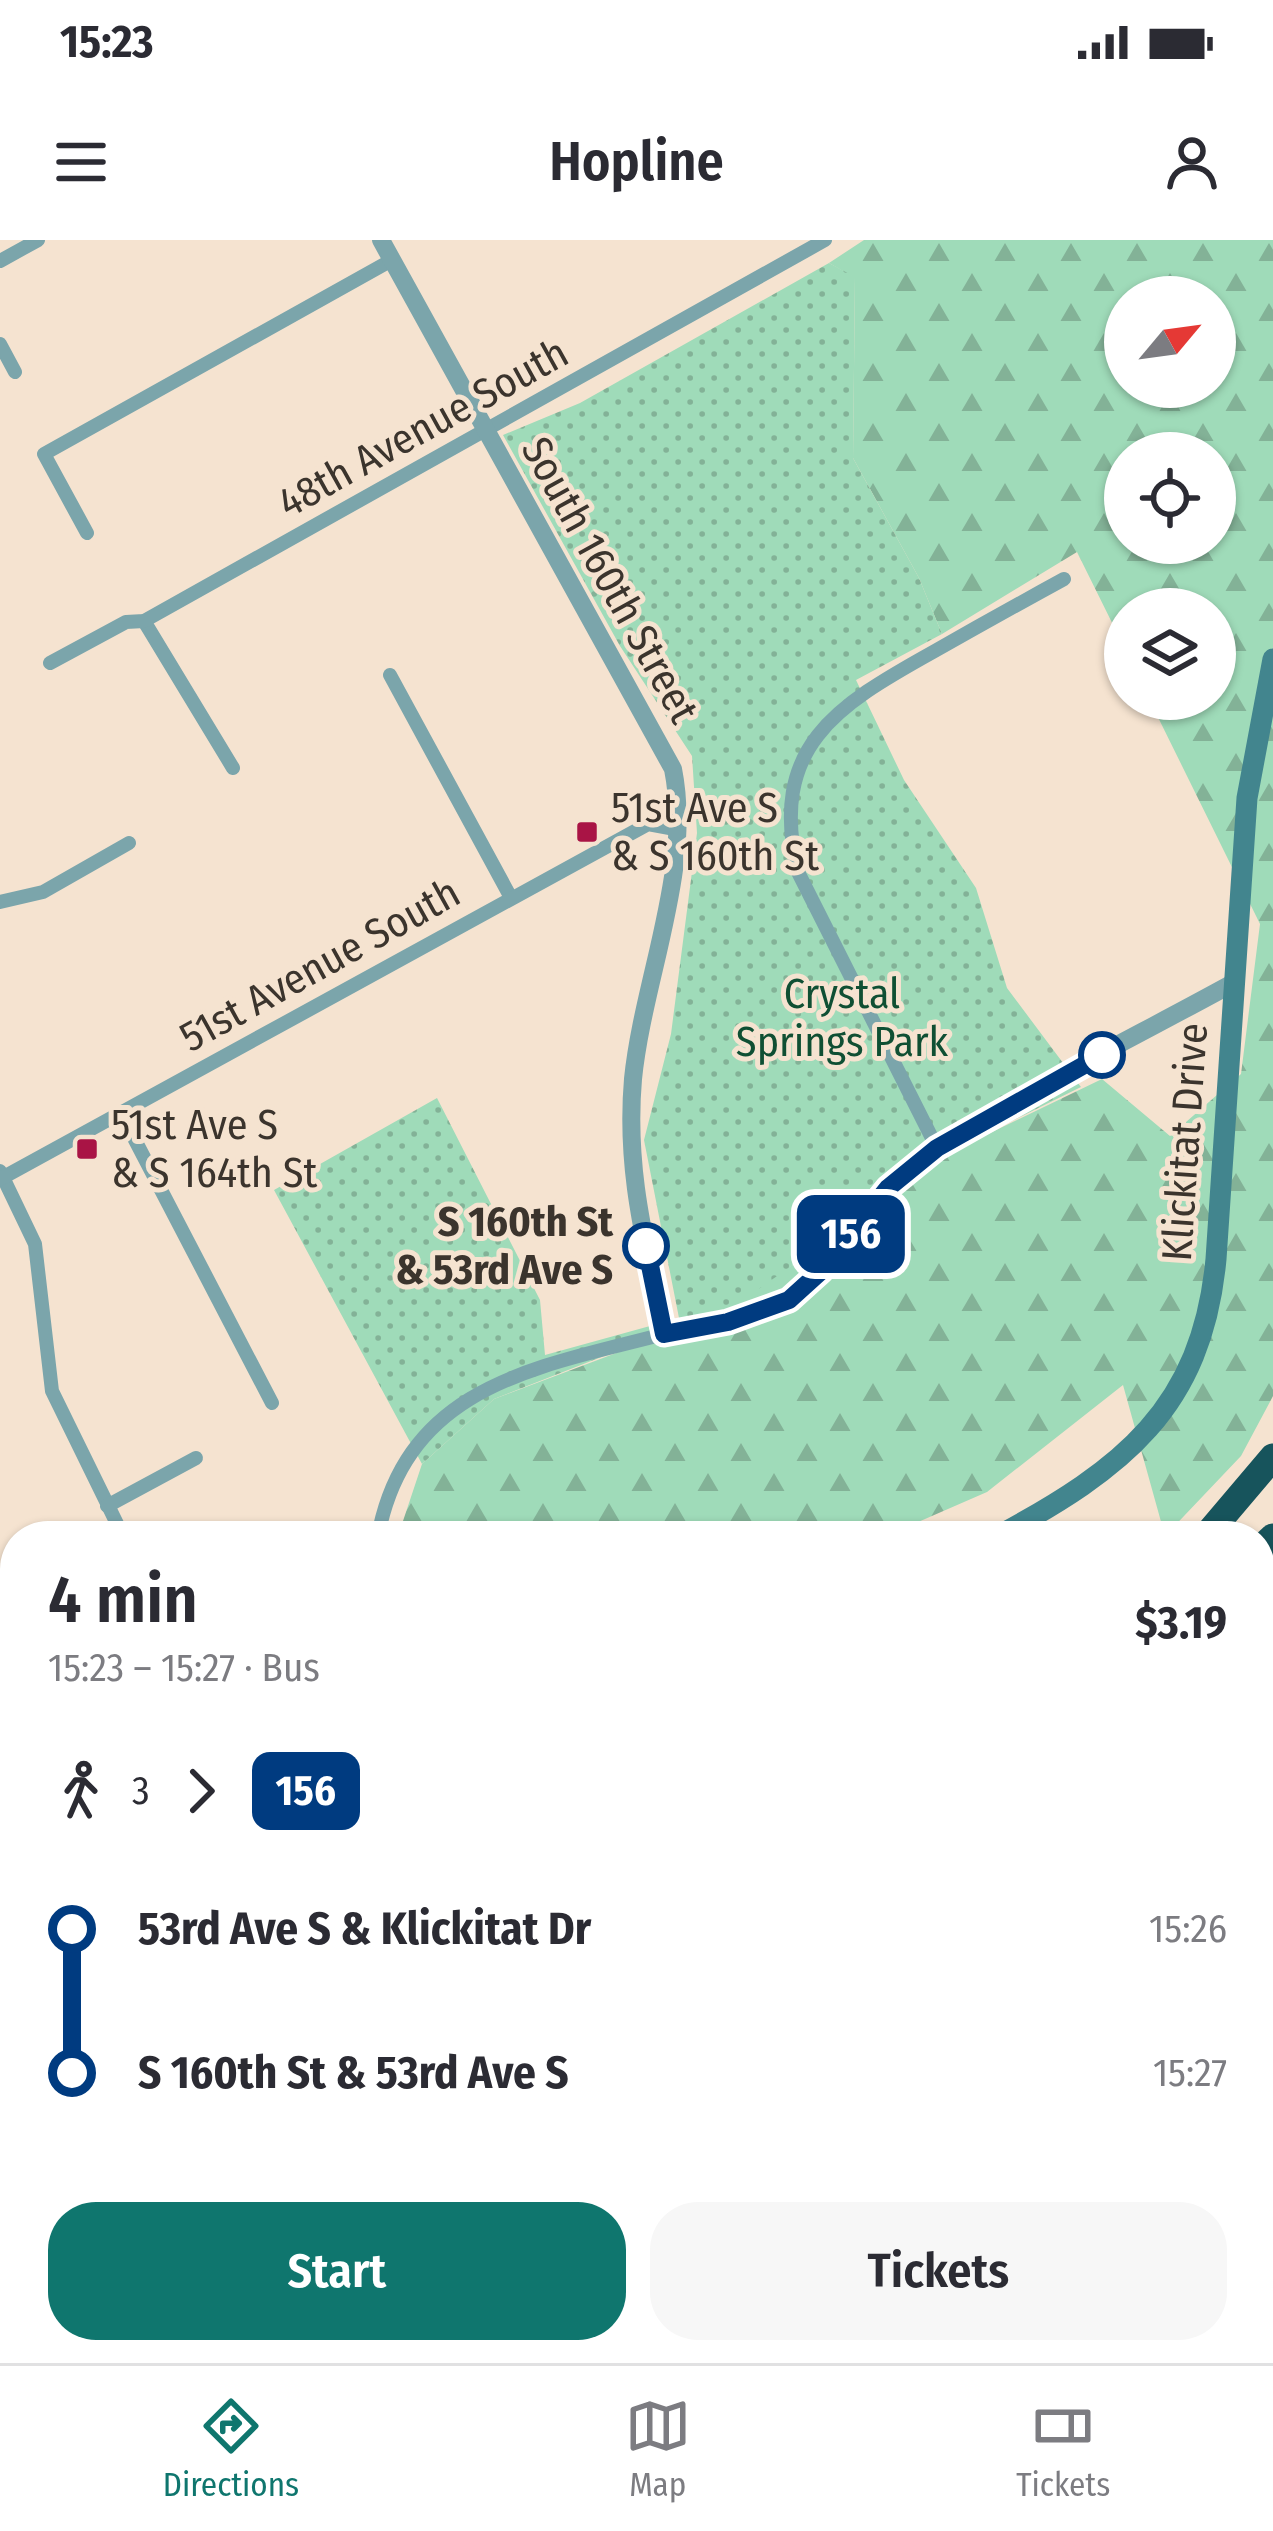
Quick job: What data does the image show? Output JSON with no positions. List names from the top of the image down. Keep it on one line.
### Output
{"streets":{"main road":["Klickitat Drive"],"street":["48th Avenue South","South 160th Street","51st Avenue South"]},"crossings":[["48th Avenue South","South 160th Street"],["South 160th Street","51st Avenue South"]],"parks":["Crystal Springs Park"],"places":{"transit":["51st Ave S & S 160th St","51st Ave S & S 164th St"],"other":["S 160th St & 53rd Ave S"]},"lines":["bus line 156"],"north":"top right","page":{"status":"15:23","header":"Hopline","on_map":"156","heading":["4 min","15:23 – 15:27 · Bus","$3.19"],"legs":["3","156"],"list":[{"name":"53rd Ave S & Klickitat Dr","value":"15:26"},{"name":"S 160th St & 53rd Ave S","value":"15:27"}],"buttons":["Start","Tickets"],"tabs":["Directions","Map","Tickets"]}}
